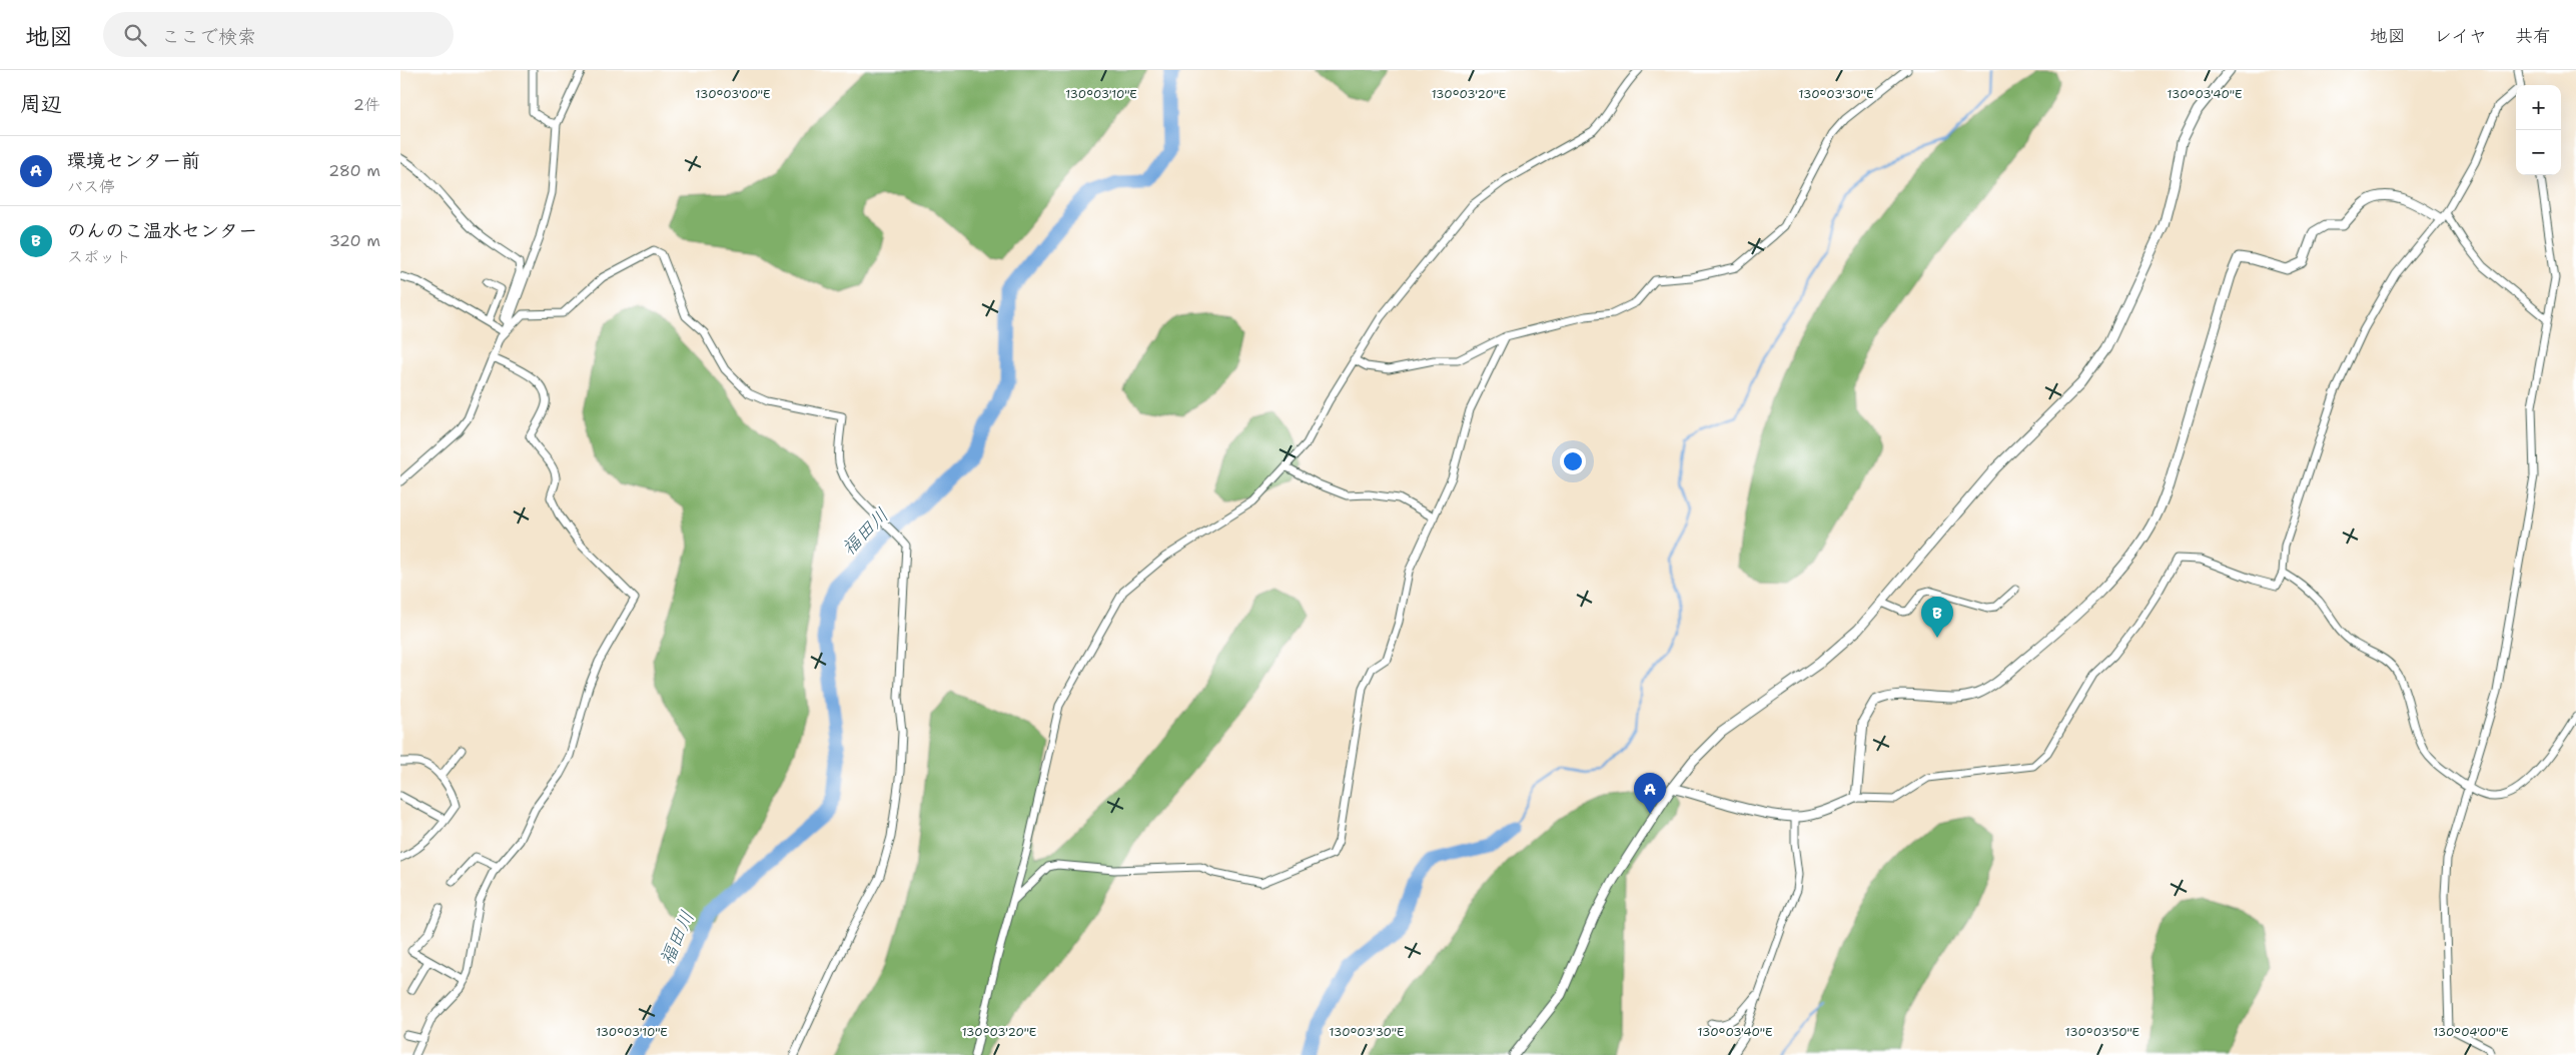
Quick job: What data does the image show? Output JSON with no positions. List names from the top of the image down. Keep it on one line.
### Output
{"water":["福田川"],"page":{"header":"地図","search":"ここで検索","nav":["地図","レイヤ","共有"],"heading":["周辺","2件"],"map_buttons":["+","−"],"list":[{"mark":"A","name":"環境センター前","note":"バス停","value":"280 m"},{"mark":"B","name":"のんのこ温水センター","note":"スポット","value":"320 m"}],"pins":["B","A"]},"coordinates":["130°03'00\"E","130°03'10\"E","130°03'20\"E","130°03'30\"E","130°03'40\"E","130°03'50\"E","130°04'00\"E"]}
